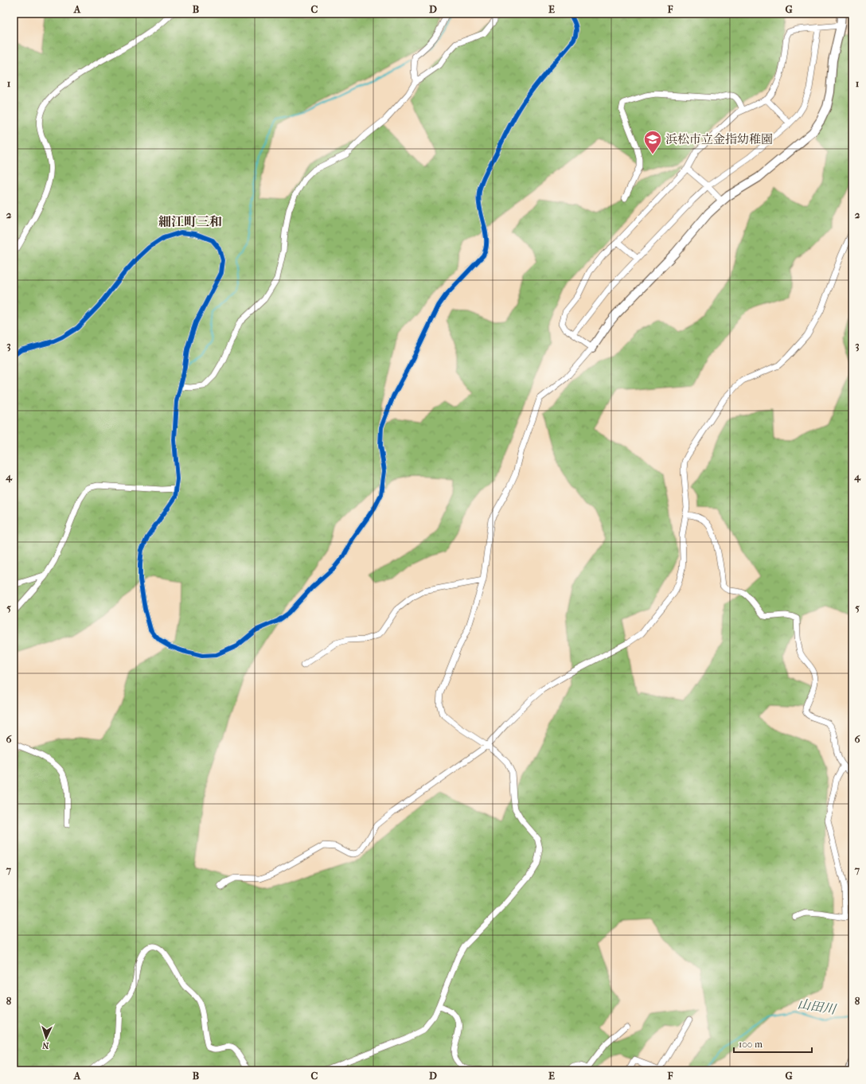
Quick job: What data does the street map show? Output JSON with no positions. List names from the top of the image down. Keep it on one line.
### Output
{"districts":["細江町三和"],"water":["山田川"],"places":{"school or university":["浜松市立金指幼稚園"]},"scale_bar":"100 m","north":"bottom","grid":{"columns":["A","B","C","D","E","F","G"],"rows":["1","2","3","4","5","6","7","8"]}}
